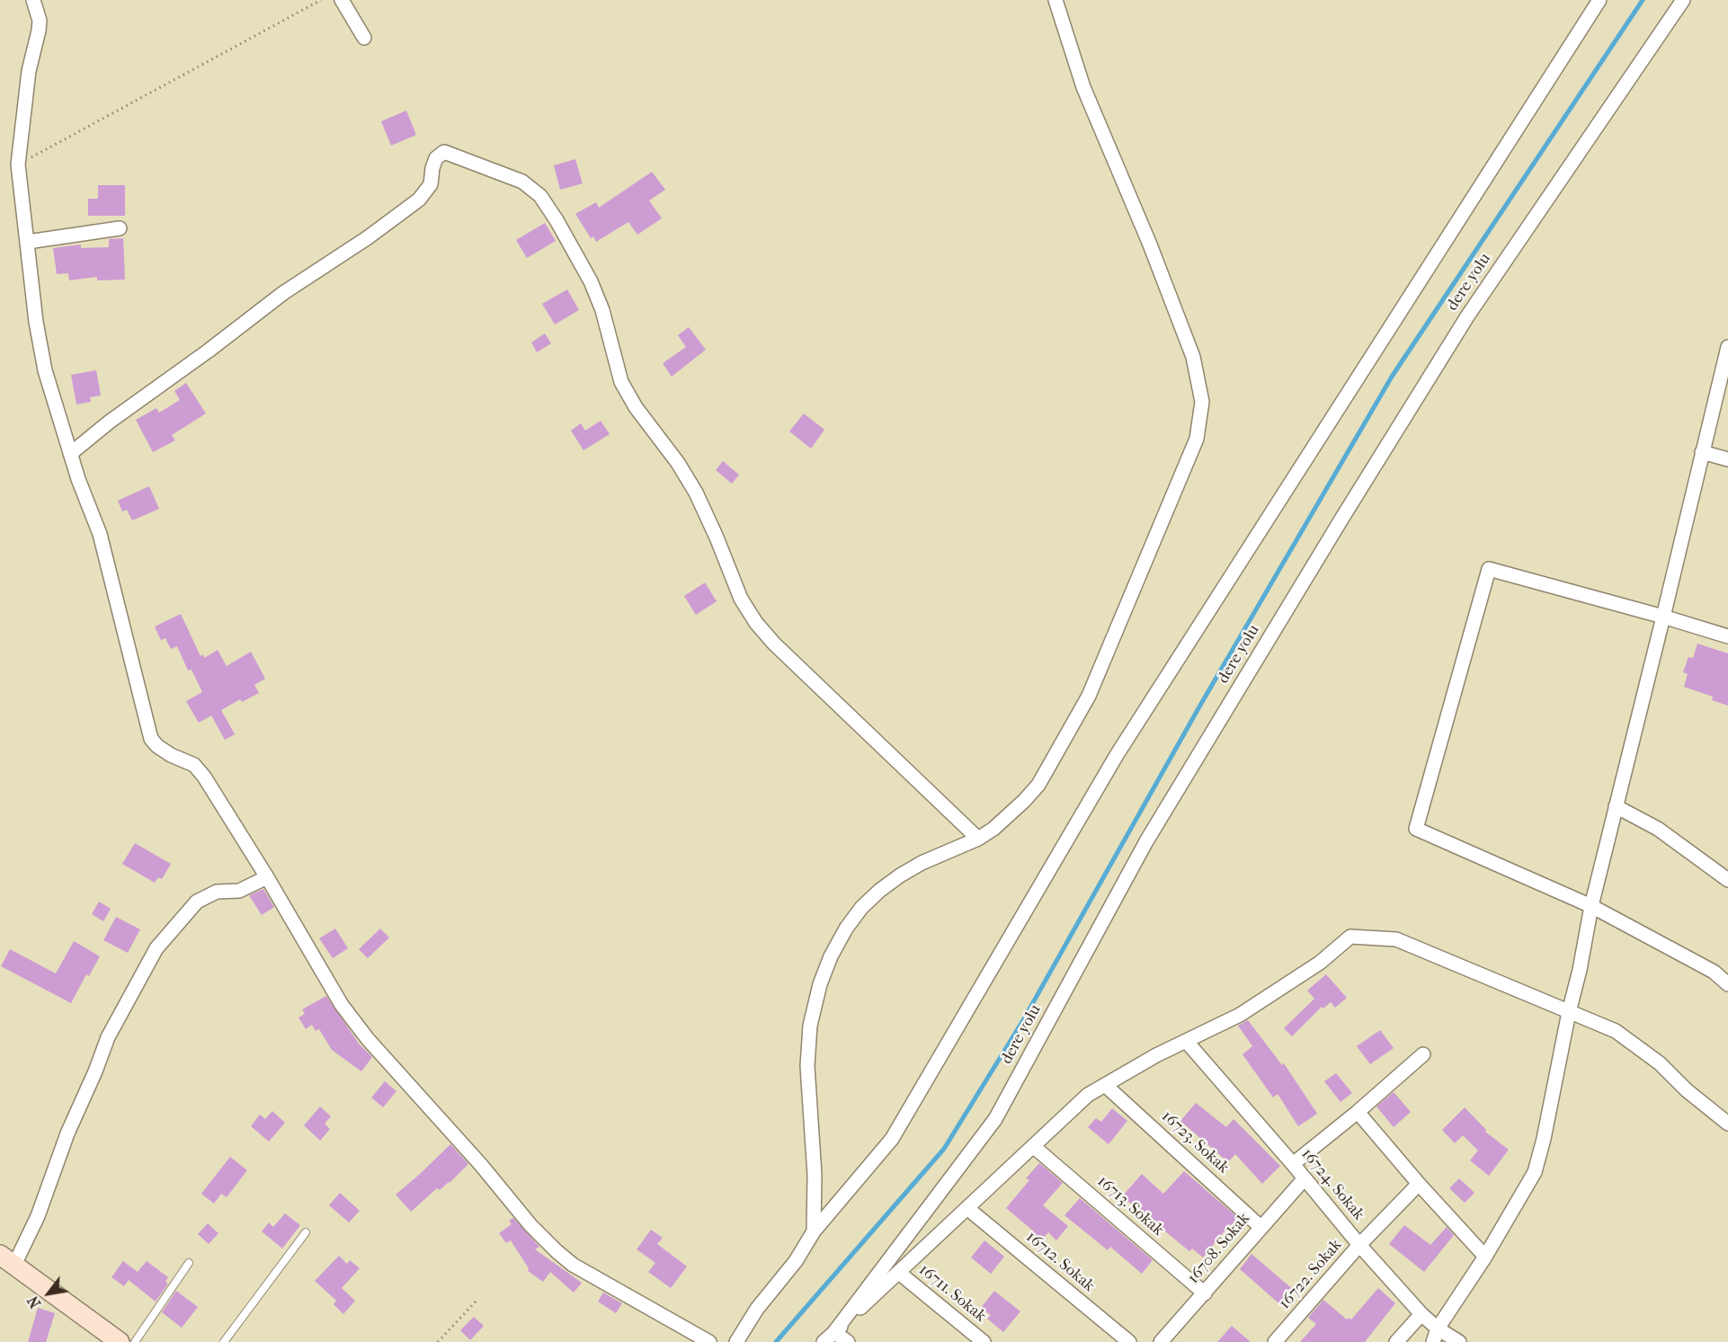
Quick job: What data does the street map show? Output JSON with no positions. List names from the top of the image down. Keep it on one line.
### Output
{"streets":{"street":["dere yolu","16723. Sokak","16724. Sokak","16713. Sokak","16708. Sokak","16712. Sokak","16722. Sokak","16711. Sokak"]},"crossings":[["16723. Sokak","16708. Sokak"],["16724. Sokak","16708. Sokak"],["16724. Sokak","16722. Sokak"],["16713. Sokak","16708. Sokak"]],"north":"bottom left"}
